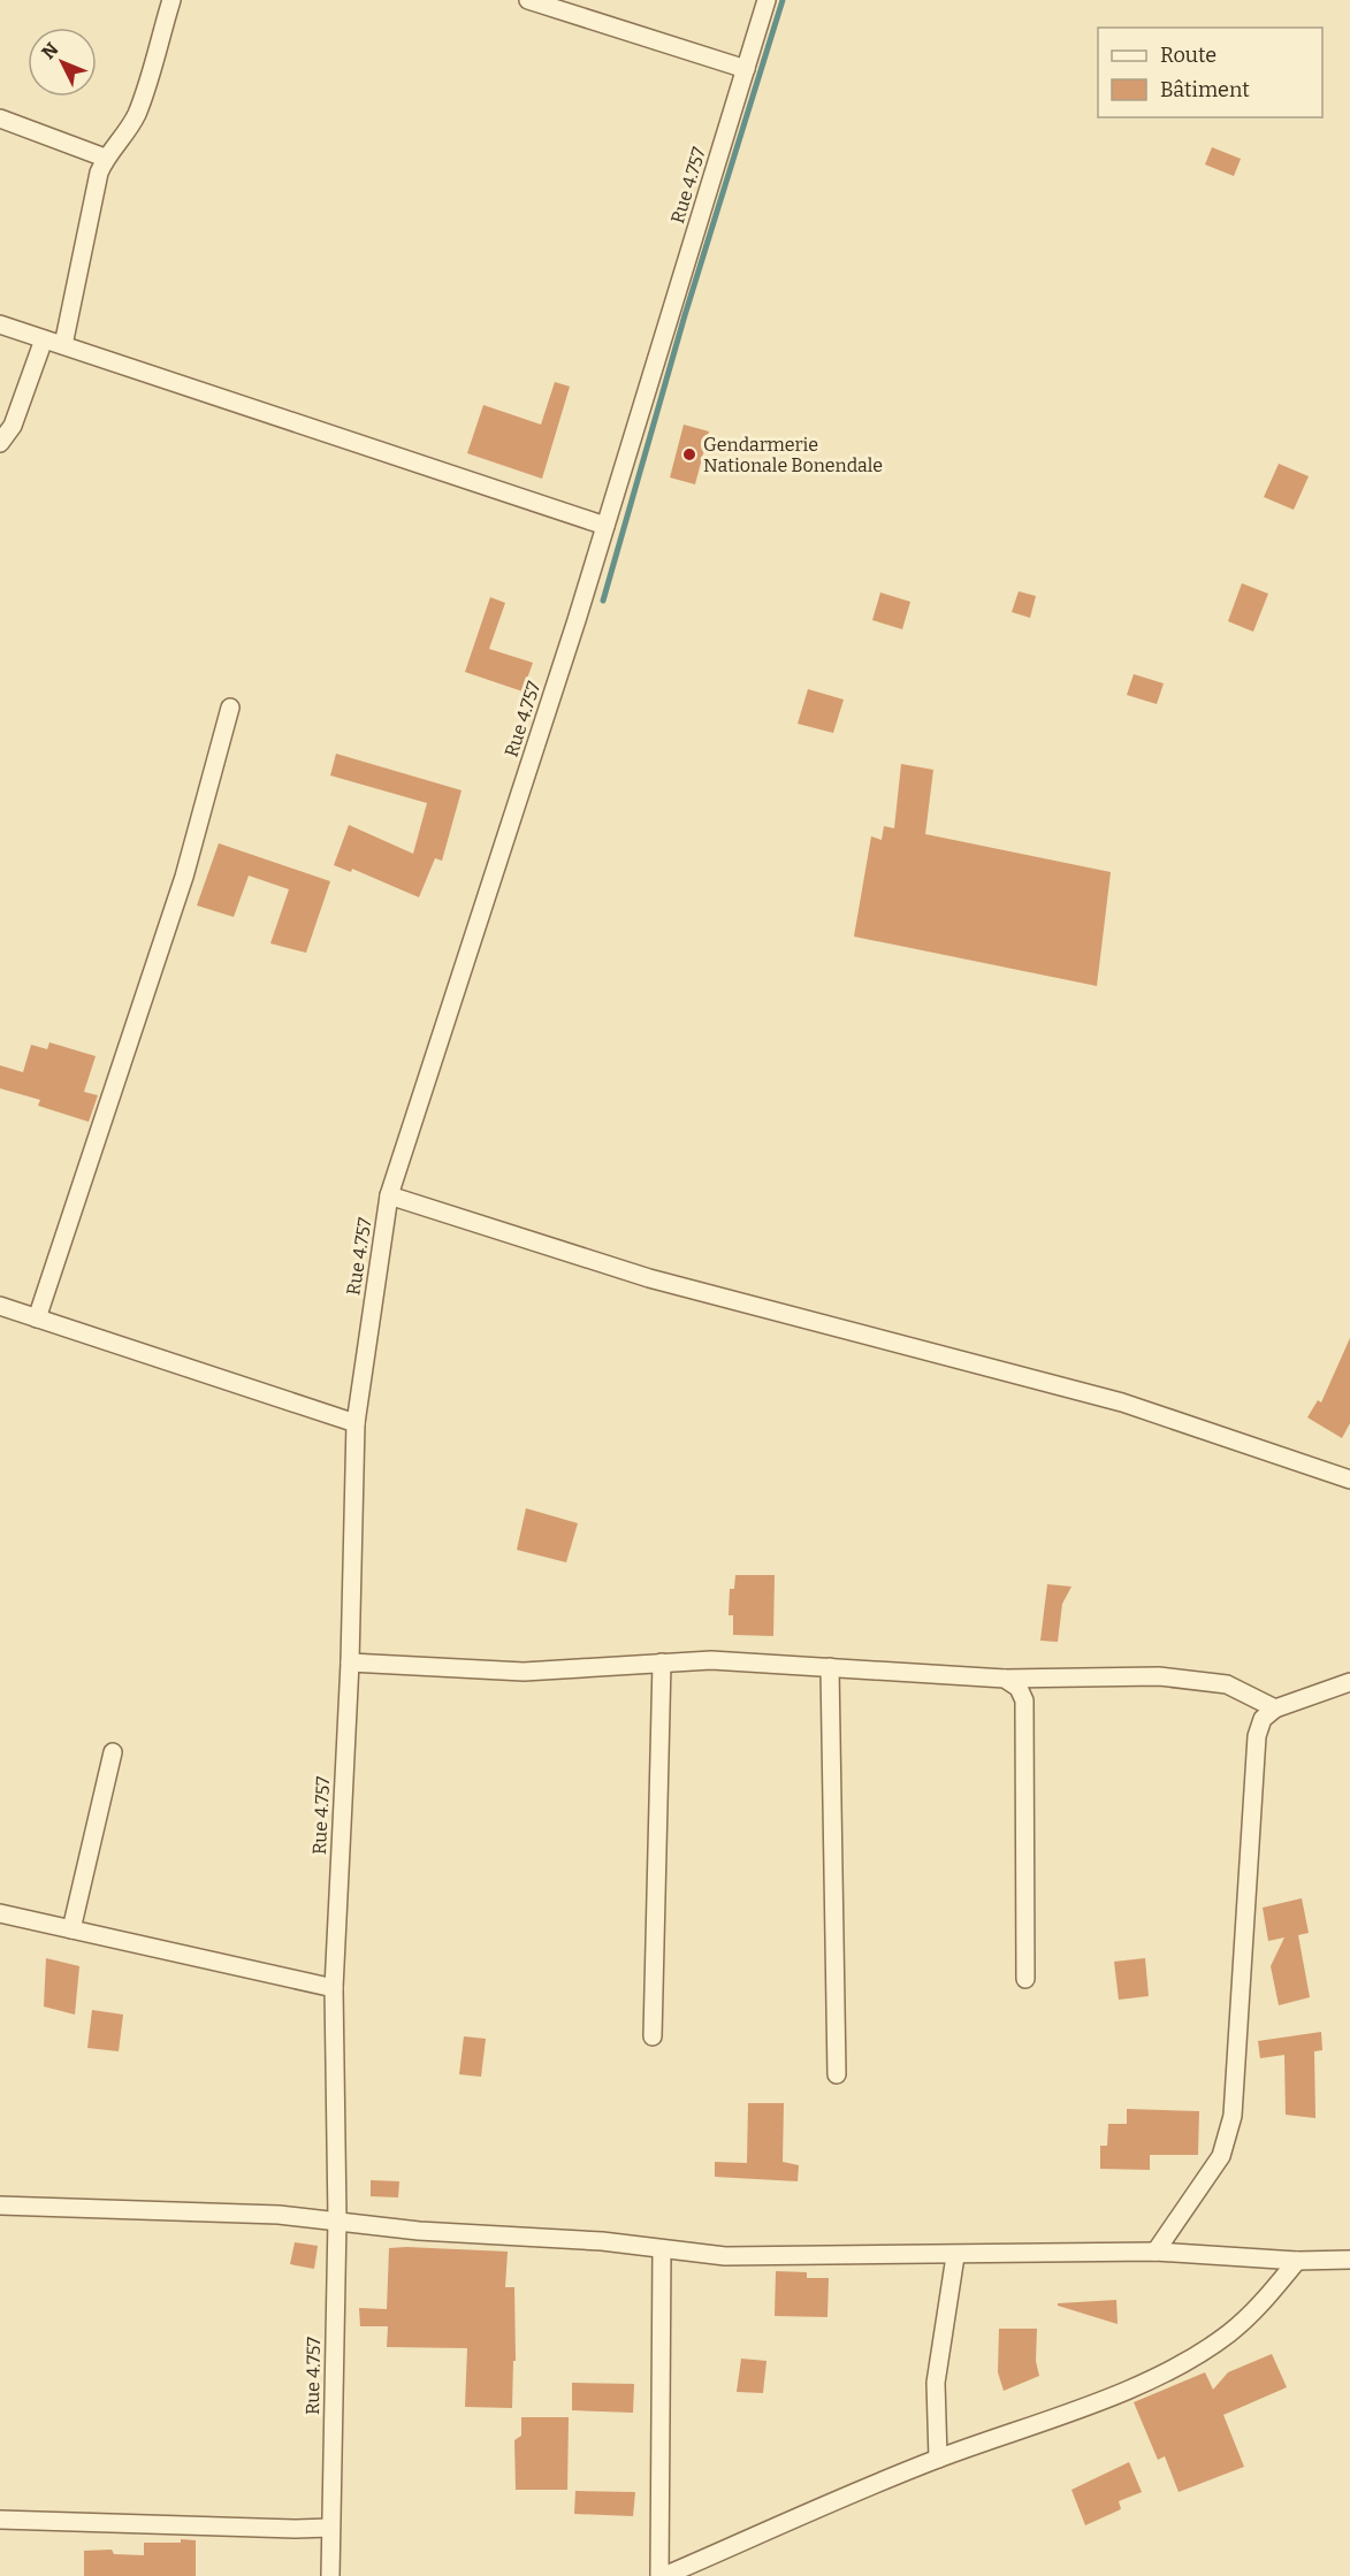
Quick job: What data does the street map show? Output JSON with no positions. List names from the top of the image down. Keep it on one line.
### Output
{"streets":{"street":["Rue 4.757"]},"places":["Gendarmerie Nationale Bonendale"],"legend":["Route","Bâtiment"],"north":"top left"}
